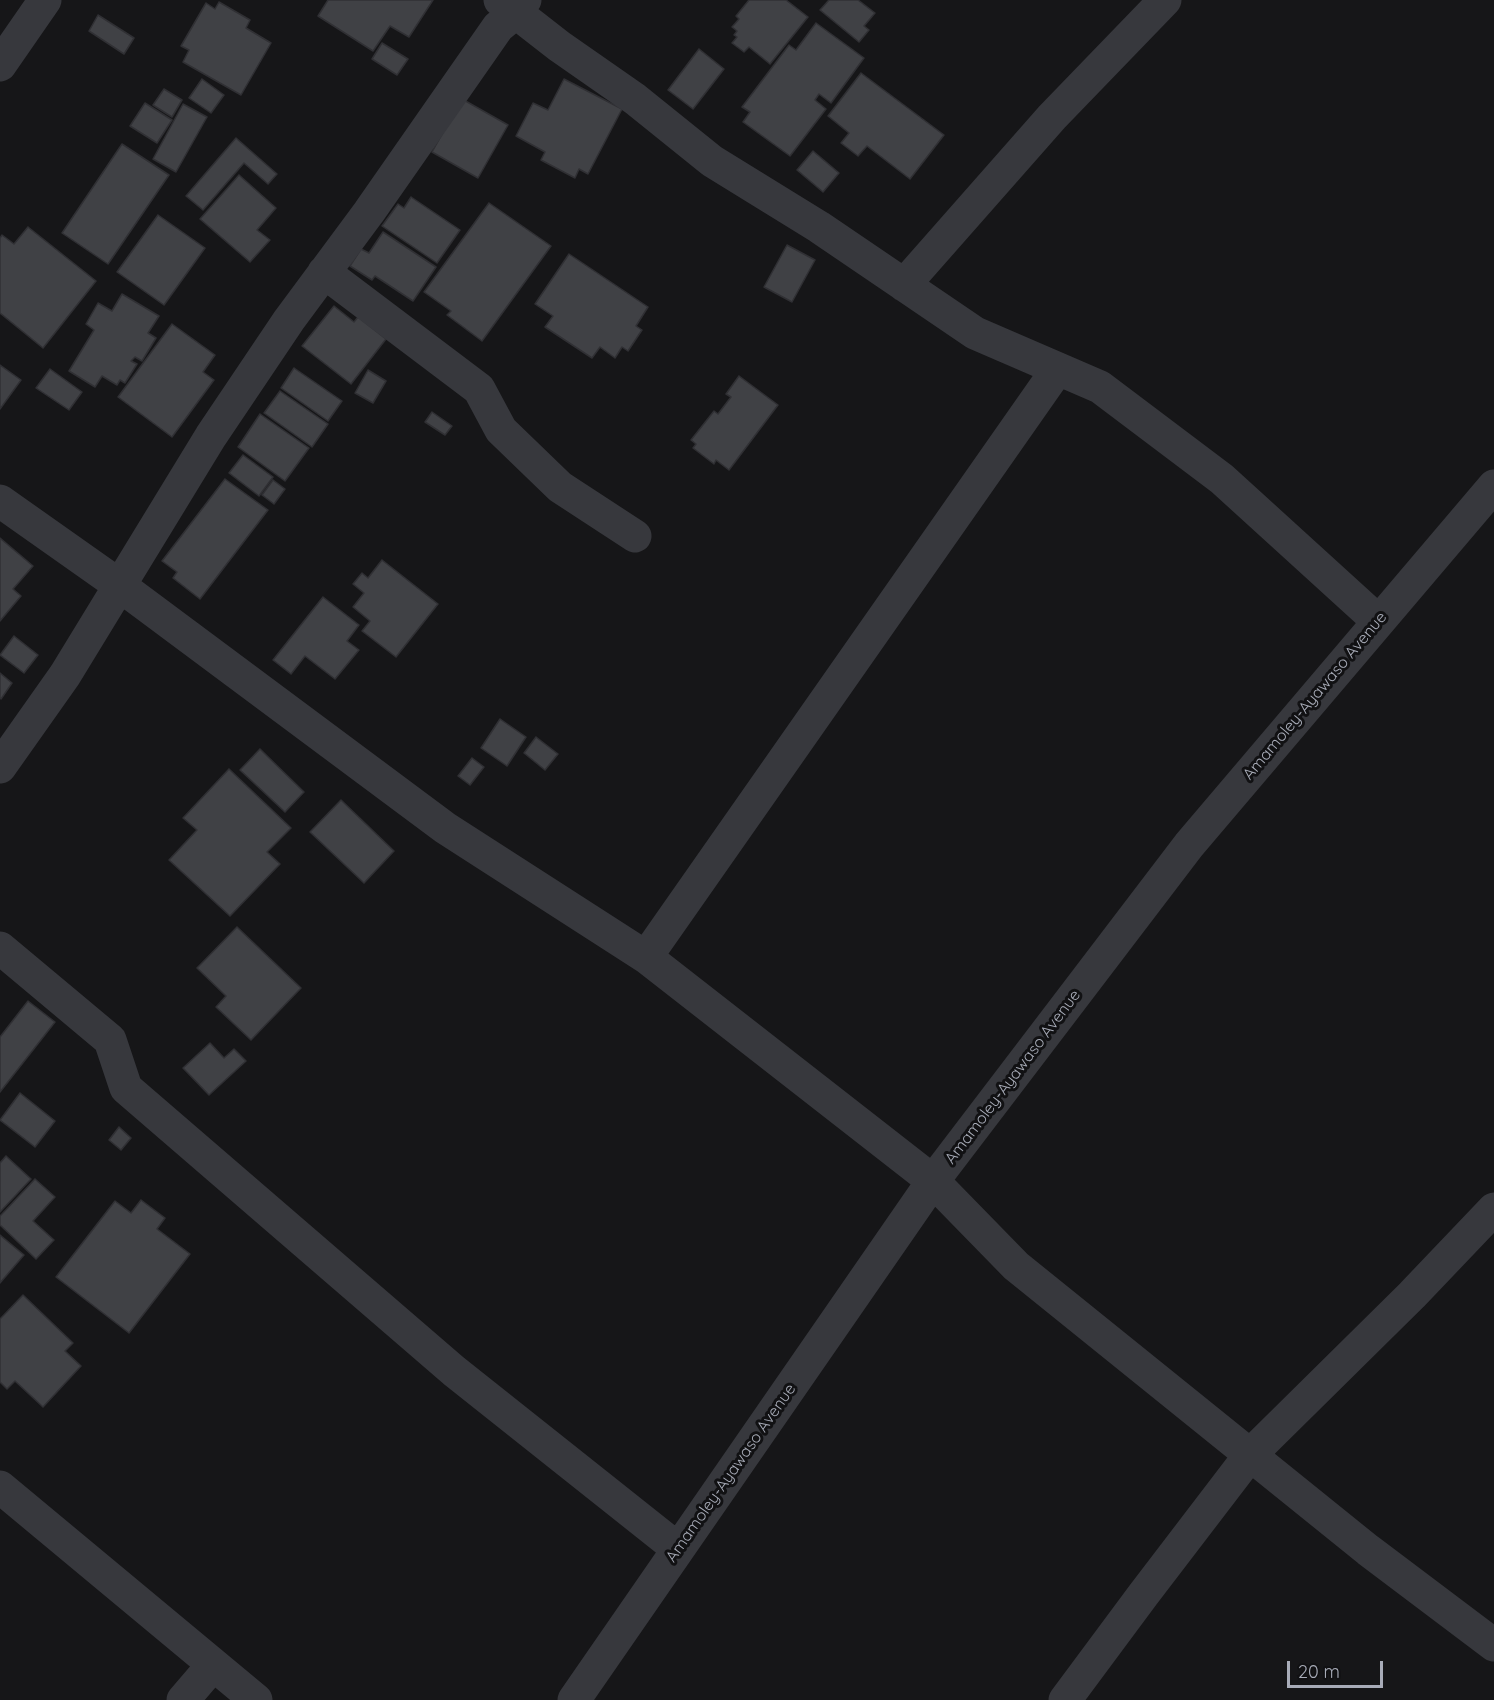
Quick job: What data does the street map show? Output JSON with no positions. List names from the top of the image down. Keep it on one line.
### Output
{"streets":{"street":["Amamoley-Ayawaso Avenue"]},"scale_bar":"20 m"}
